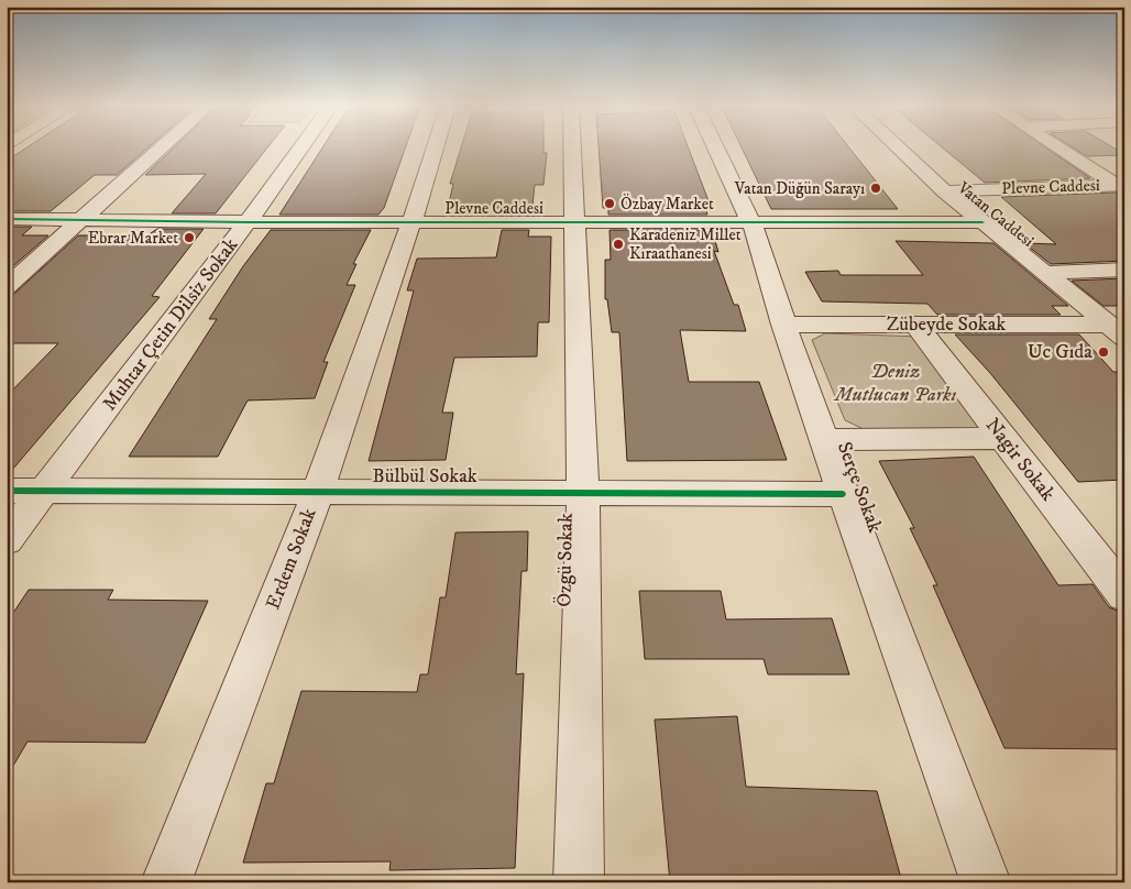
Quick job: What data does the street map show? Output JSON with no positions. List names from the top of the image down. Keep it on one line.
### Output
{"streets":{"street":["Plevne Caddesi","Vatan Caddesi","Muhtar Çetin Dilsiz Sokak","Zübeyde Sokak","Nagir Sokak","Bülbül Sokak","Serçe Sokak","Erdem Sokak","Özgü Sokak"]},"crossings":[["Plevne Caddesi","Vatan Caddesi"],["Plevne Caddesi","Muhtar Çetin Dilsiz Sokak"],["Plevne Caddesi","Serçe Sokak"],["Plevne Caddesi","Erdem Sokak"],["Plevne Caddesi","Özgü Sokak"],["Vatan Caddesi","Zübeyde Sokak"],["Muhtar Çetin Dilsiz Sokak","Bülbül Sokak"],["Zübeyde Sokak","Nagir Sokak"],["Zübeyde Sokak","Serçe Sokak"],["Bülbül Sokak","Serçe Sokak"],["Bülbül Sokak","Erdem Sokak"],["Bülbül Sokak","Özgü Sokak"]],"parks":["Deniz Mutlucan Parkı"],"places":["Vatan Düğün Sarayı","Özbay Market","Ebrar Market","Karadeniz Millet Kıraathanesi","Uc Gıda"]}
